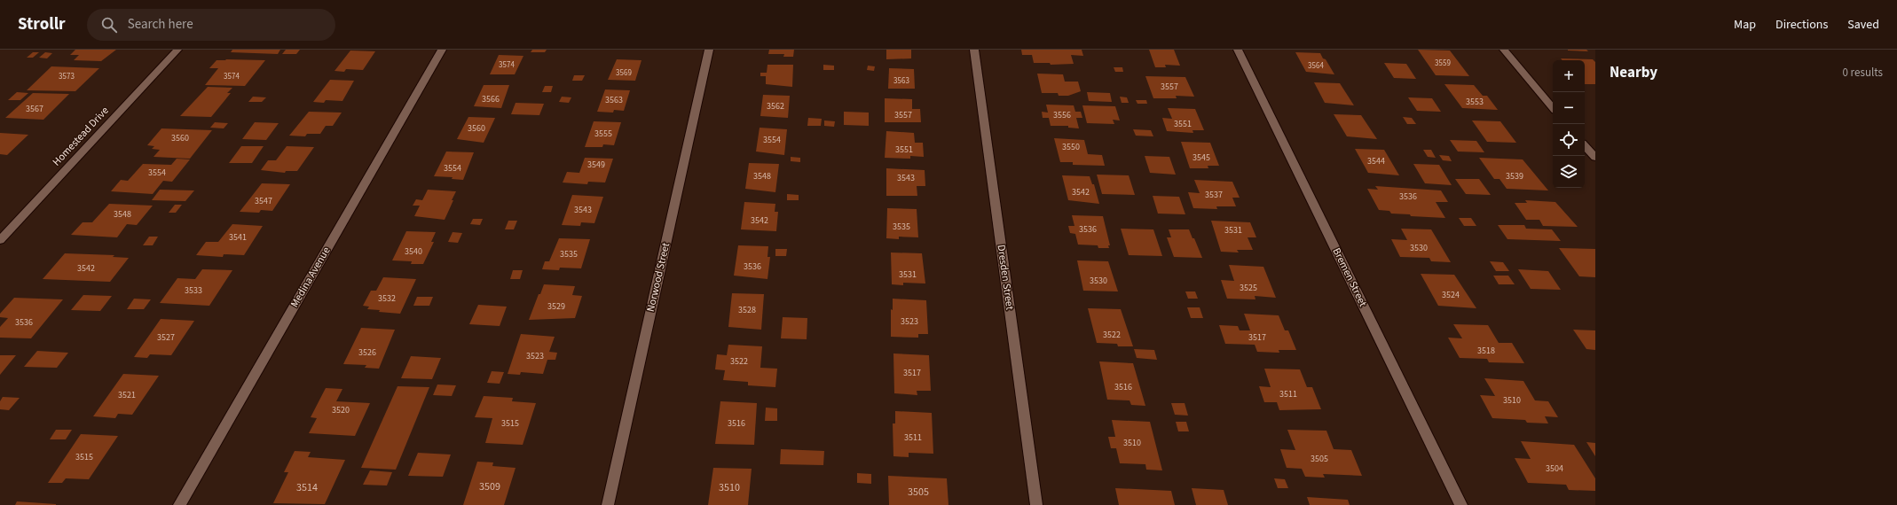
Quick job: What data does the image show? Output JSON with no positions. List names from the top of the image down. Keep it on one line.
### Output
{"streets":{"street":["Homestead Drive","Medina Avenue","Norwood Street","Dresden Street","Bremen Street"]},"house_numbers":["3559","3574","3564","3569","3573","3574","3563","3557","3566","3563","3553","3562","3567","3557","3556","3551","3560","3555","3560","3554","3550","3551","3545","3544","3549","3554","3554","3548","3539","3543","3542","3537","3536","3547","3543","3548","3542","3535","3536","3531","3541","3530","3540","3535","3536","3542","3531","3530","3525","3533","3524","3532","3529","3528","3523","3536","3522","3527","3517","3518","3526","3523","3522","3517","3516","3511","3521","3510","3520","3515","3516","3511","3510","3515","3505","3504","3509","3514","3510","3505"],"page":{"header":"Strollr","search":"Search here","nav":["Map","Directions","Saved"],"heading":["Nearby","0 results"],"map_buttons":["+","−"]}}
